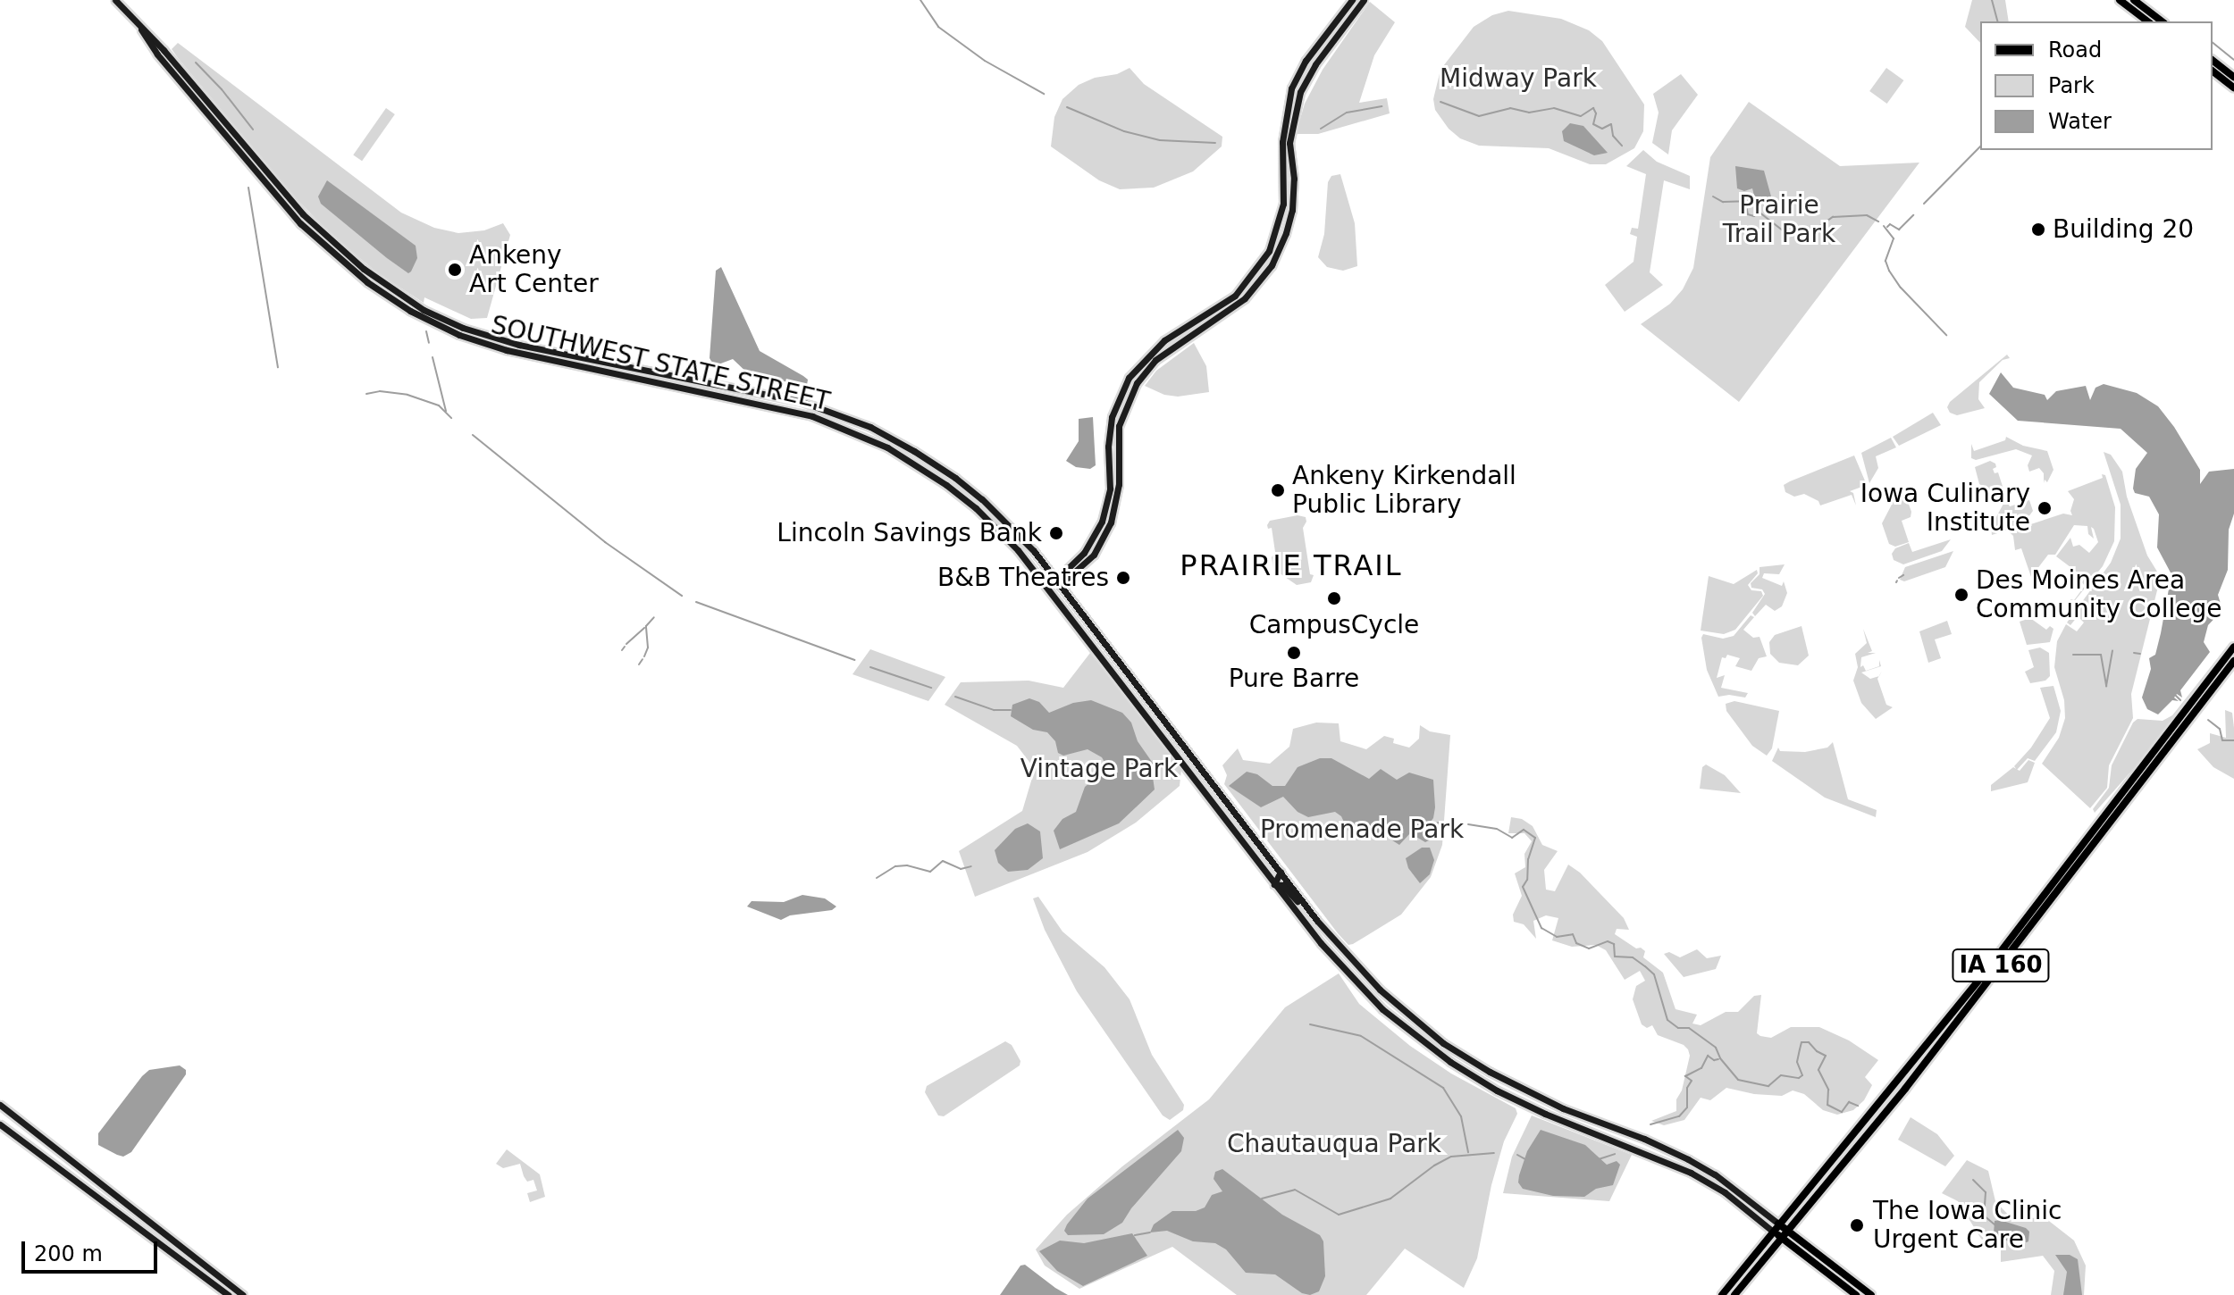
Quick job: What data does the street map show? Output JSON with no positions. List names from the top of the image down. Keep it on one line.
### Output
{"streets":{"main road":["SOUTHWEST STATE STREET","IA 160"]},"crossings":[["SOUTHWEST STATE STREET","IA 160"]],"districts":["PRAIRIE TRAIL"],"parks":["Midway Park","Prairie Trail Park","Vintage Park","Promenade Park","Chautauqua Park"],"places":["Building 20","Ankeny Art Center","Ankeny Kirkendall Public Library","Iowa Culinary Institute","Lincoln Savings Bank","B&B Theatres","Des Moines Area Community College","CampusCycle","Pure Barre","The Iowa Clinic Urgent Care"],"legend":["Road","Park","Water"],"scale_bar":"200 m"}
